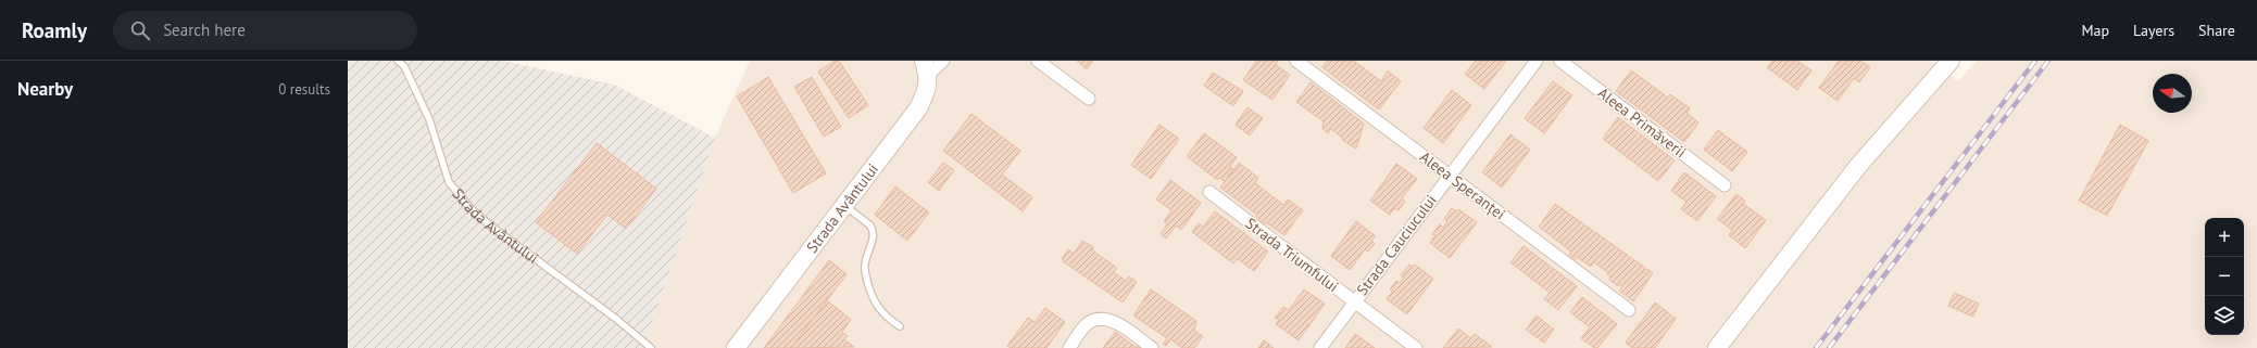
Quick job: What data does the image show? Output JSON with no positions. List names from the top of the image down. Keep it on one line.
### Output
{"streets":{"main road":["Strada Avântului"],"street":["Aleea Primăverii","Aleea Speranței","Strada Cauciucului","Strada Triumfului"]},"crossings":[["Aleea Speranței","Strada Cauciucului"],["Strada Cauciucului","Strada Triumfului"]],"north":"left","page":{"header":"Roamly","search":"Search here","nav":["Map","Layers","Share"],"heading":["Nearby","0 results"],"map_buttons":["+","−"]}}
